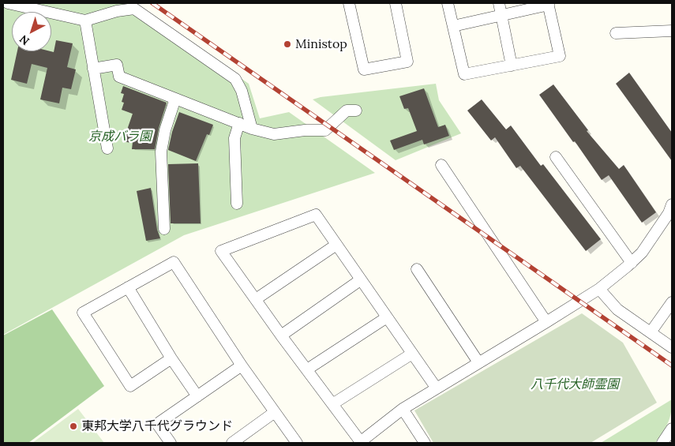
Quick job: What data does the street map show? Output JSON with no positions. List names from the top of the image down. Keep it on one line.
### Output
{"parks":["京成バラ園","八千代大師霊園"],"places":["Ministop","東邦大学八千代グラウンド"],"north":"bottom left"}
